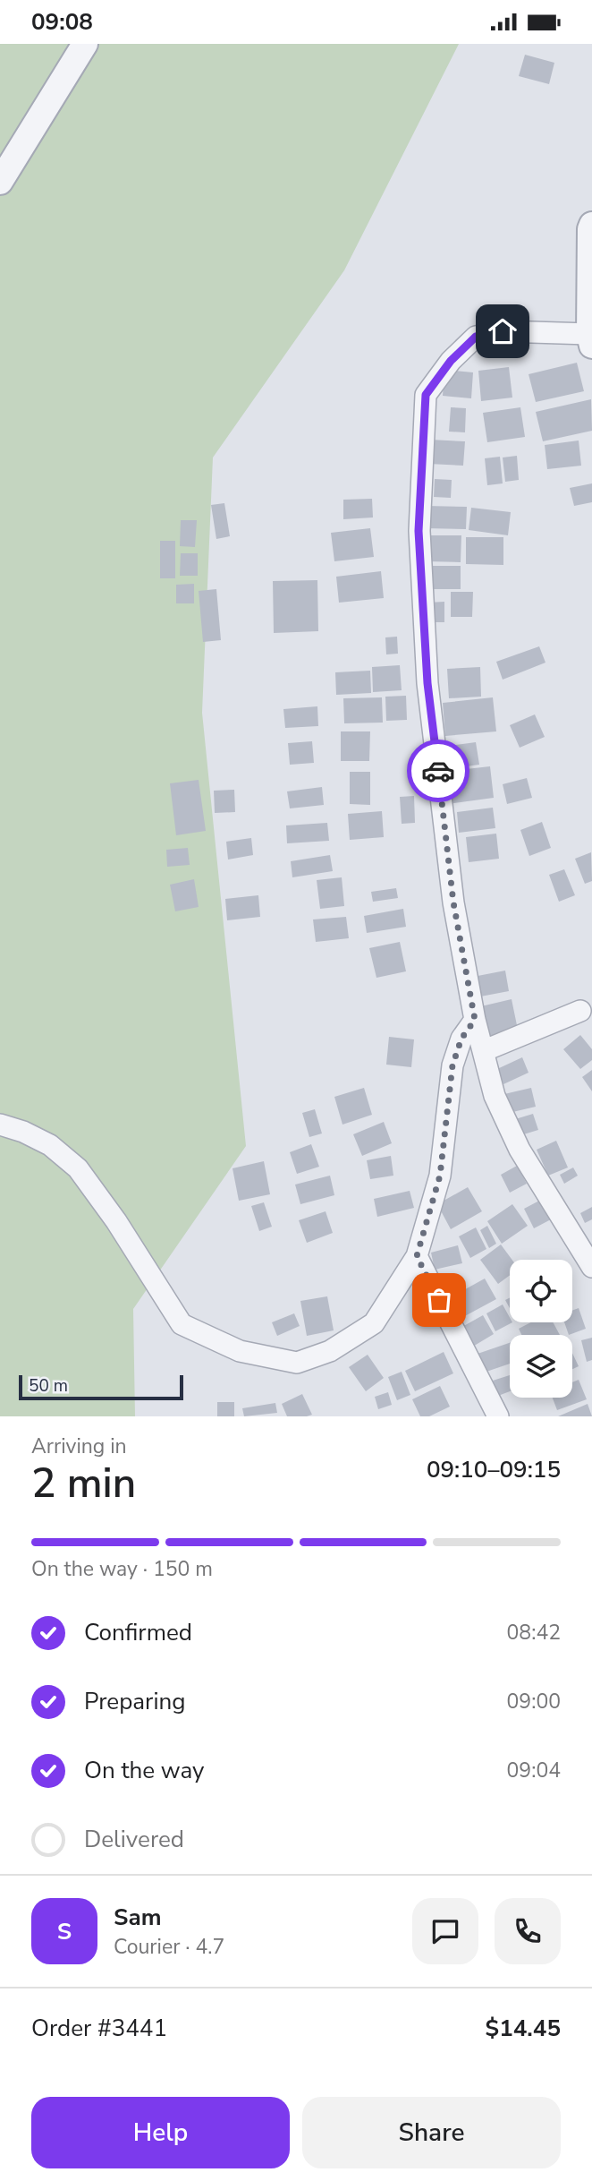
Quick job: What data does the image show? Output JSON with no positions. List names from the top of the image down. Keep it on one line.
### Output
{"scale_bar":"50 m","page":{"status":"09:08","scale":"50 m","heading":["2 min","Arriving in","09:10–09:15"],"panel":["Sam","Courier · 4.7","Order #3441","$14.45"],"bar":"On the way · 150 m","list":[["Confirmed","08:42"],["Preparing","09:00"],["On the way","09:04"],"Delivered"],"round":"S","buttons":["Help","Share"]}}
